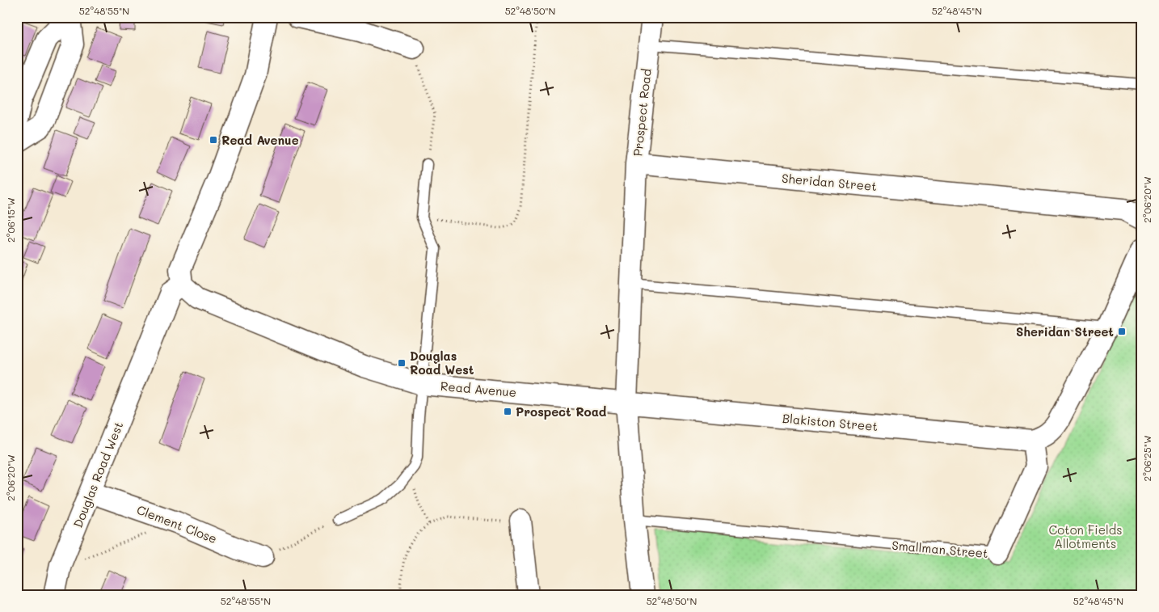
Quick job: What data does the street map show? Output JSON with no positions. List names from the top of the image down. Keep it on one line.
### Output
{"streets":{"street":["Prospect Road","Sheridan Street","Read Avenue","Blakiston Street","Douglas Road West","Clement Close","Smallman Street"]},"crossings":[["Prospect Road","Sheridan Street"],["Prospect Road","Read Avenue"],["Prospect Road","Blakiston Street"],["Prospect Road","Smallman Street"],["Read Avenue","Blakiston Street"],["Read Avenue","Douglas Road West"],["Blakiston Street","Smallman Street"],["Douglas Road West","Clement Close"]],"parks":["Coton Fields Allotments"],"places":{"transit":["Read Avenue","Sheridan Street","Douglas Road West","Prospect Road"]},"coordinates":["52°48'55\"N","52°48'50\"N","52°48'45\"N","2°06'20\"W","2°06'15\"W","2°06'25\"W"]}
